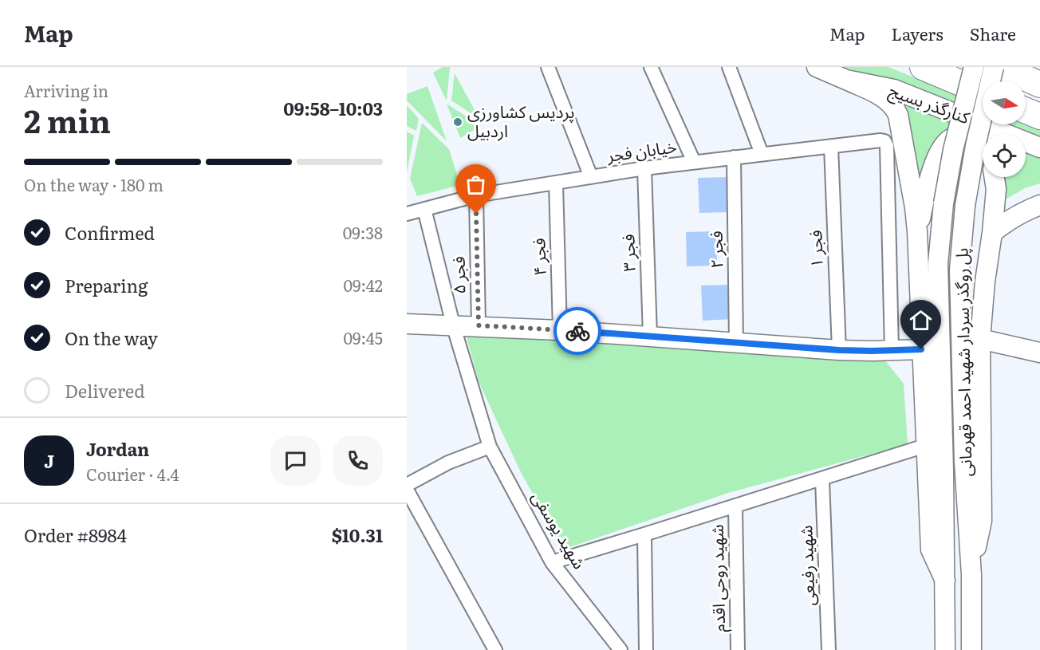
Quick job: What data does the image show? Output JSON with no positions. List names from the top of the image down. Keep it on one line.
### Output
{"streets":{"main road":["کنارگذر بسیج","پل روگذر سردار شهید احمد قهرمانی"],"street":["خیابان فجر","فجر ۱","فجر ۲","فجر ۳","فجر ۴","فجر ۵","شهید یوسفی","شهید رفیعی","شهید روحی اقدم"]},"crossings":[["خیابان فجر","فجر ۱"],["خیابان فجر","فجر ۲"],["خیابان فجر","فجر ۳"],["خیابان فجر","فجر ۴"],["خیابان فجر","فجر ۵"],["خیابان فجر","شهید یوسفی"]],"places":["پردیس کشاورزی اردبیل"],"north":"right","page":{"header":"Map","nav":["Map","Layers","Share"],"heading":["2 min","Arriving in","09:58–10:03"],"panel":["Jordan","Courier · 4.4","Order #8984","$10.31"],"bar":"On the way · 180 m","list":[["Confirmed","09:38"],["Preparing","09:42"],["On the way","09:45"],"Delivered"],"round":"J"}}
